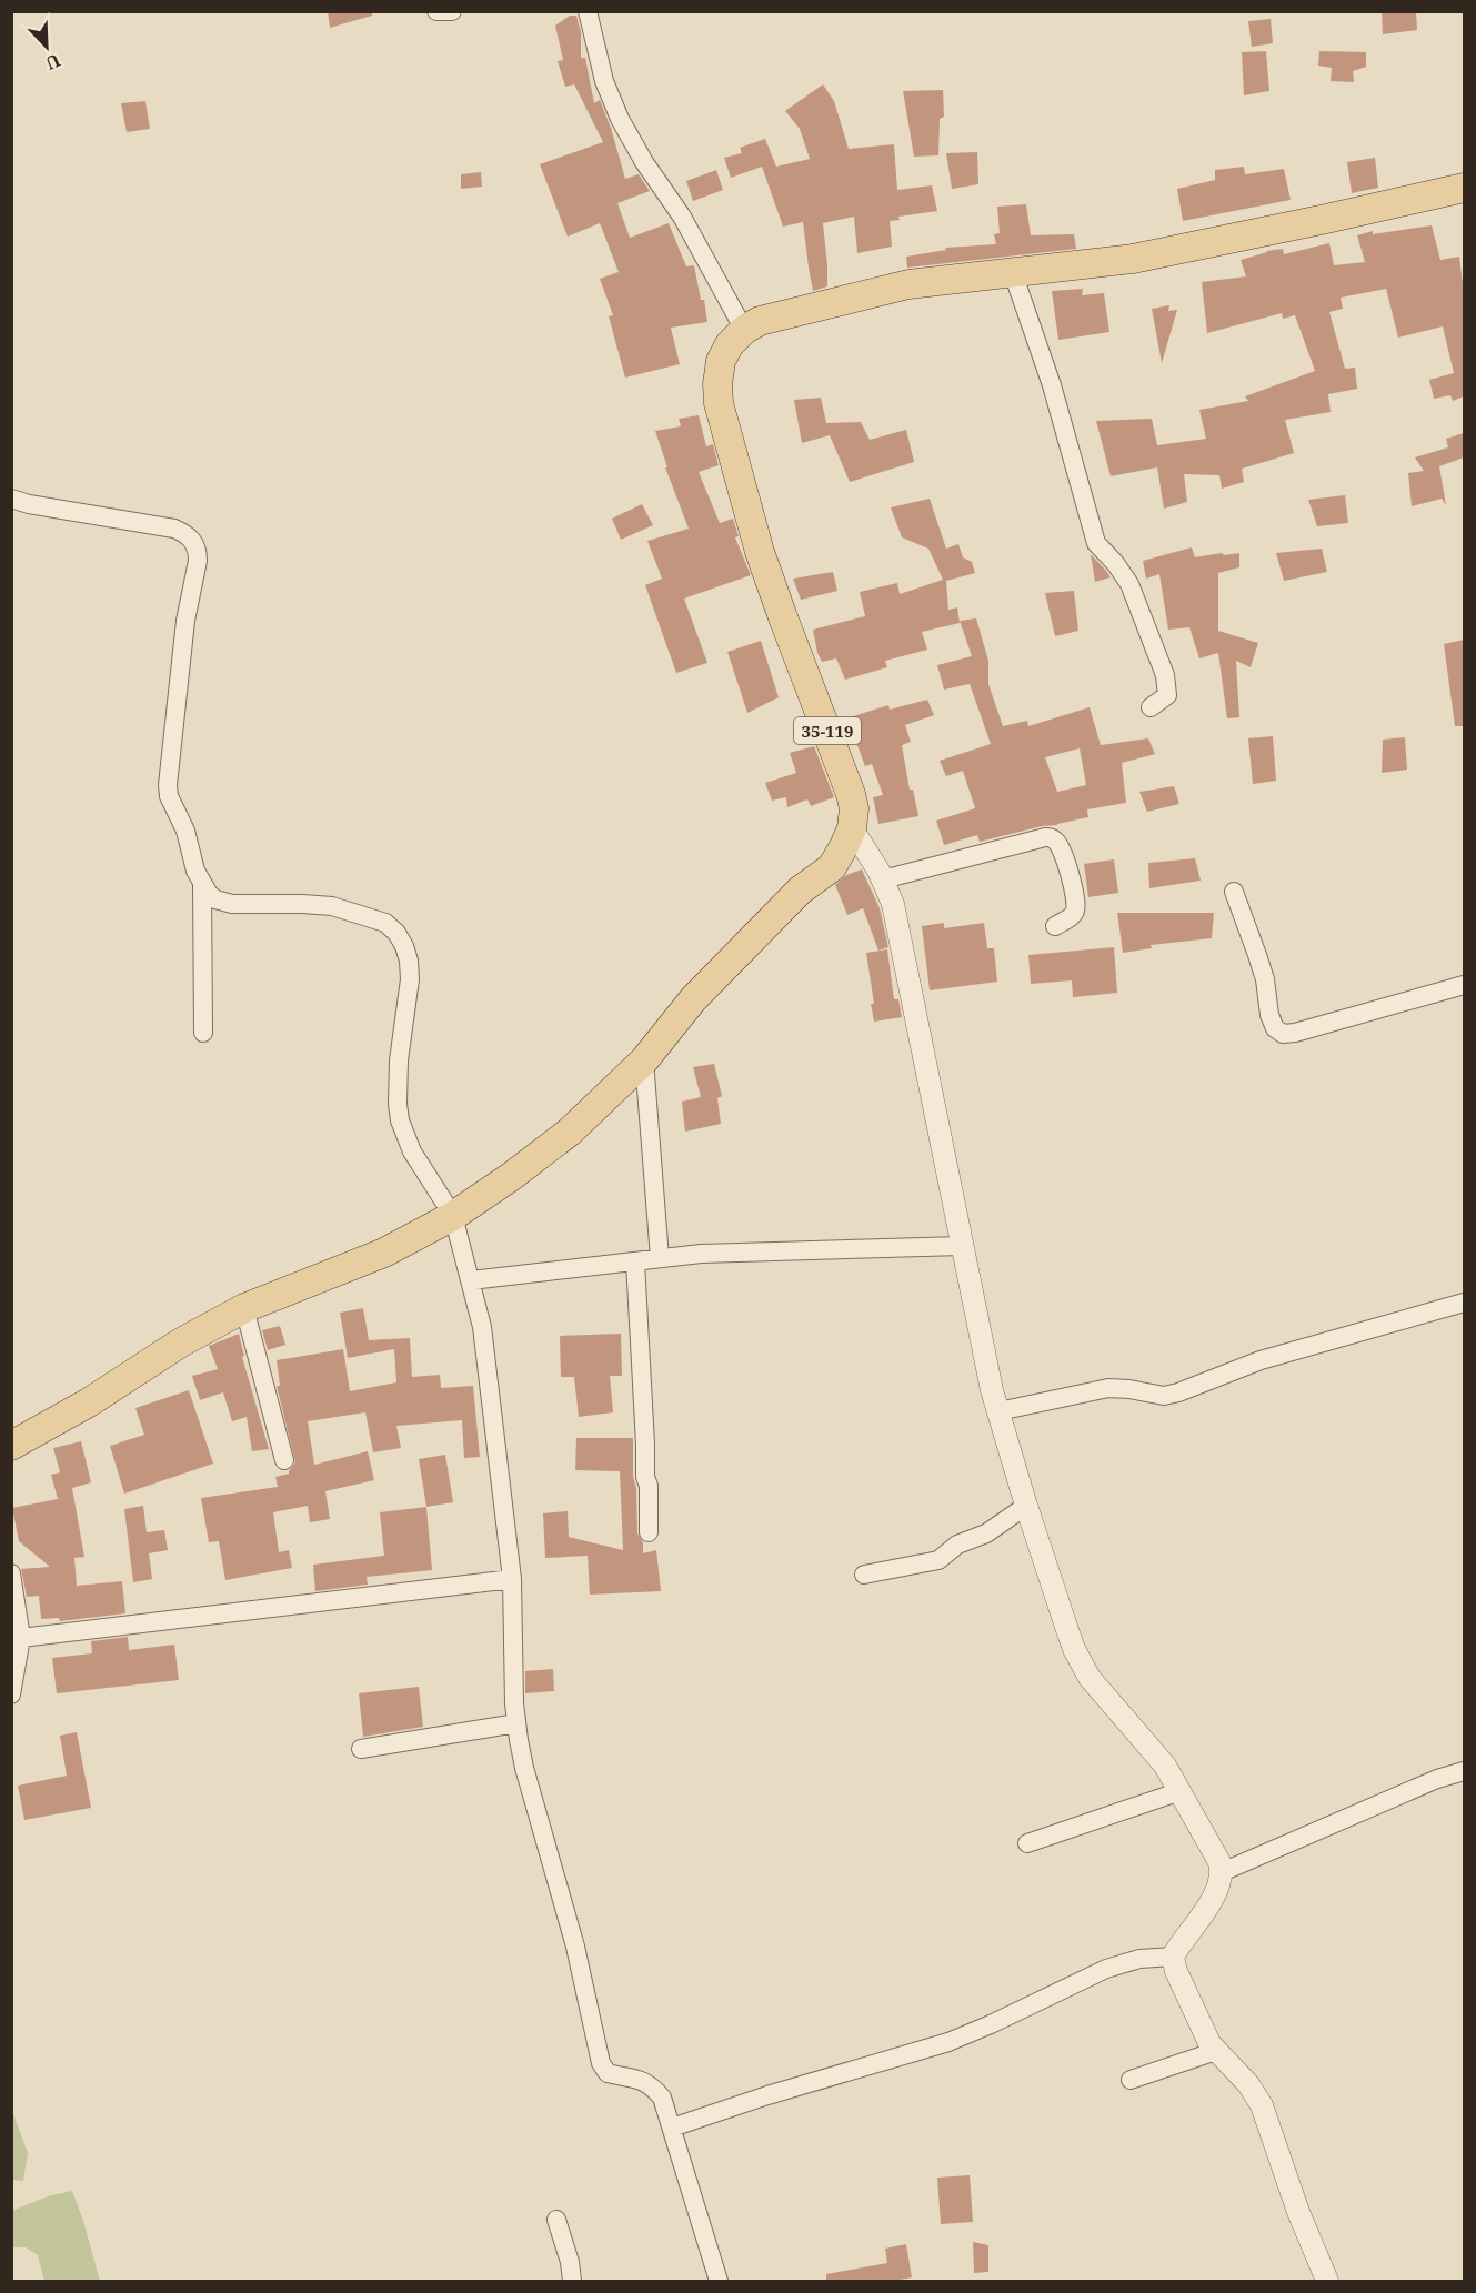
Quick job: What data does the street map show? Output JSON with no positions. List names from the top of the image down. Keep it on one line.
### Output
{"streets":{"main road":["35-119"]},"north":"bottom right"}
